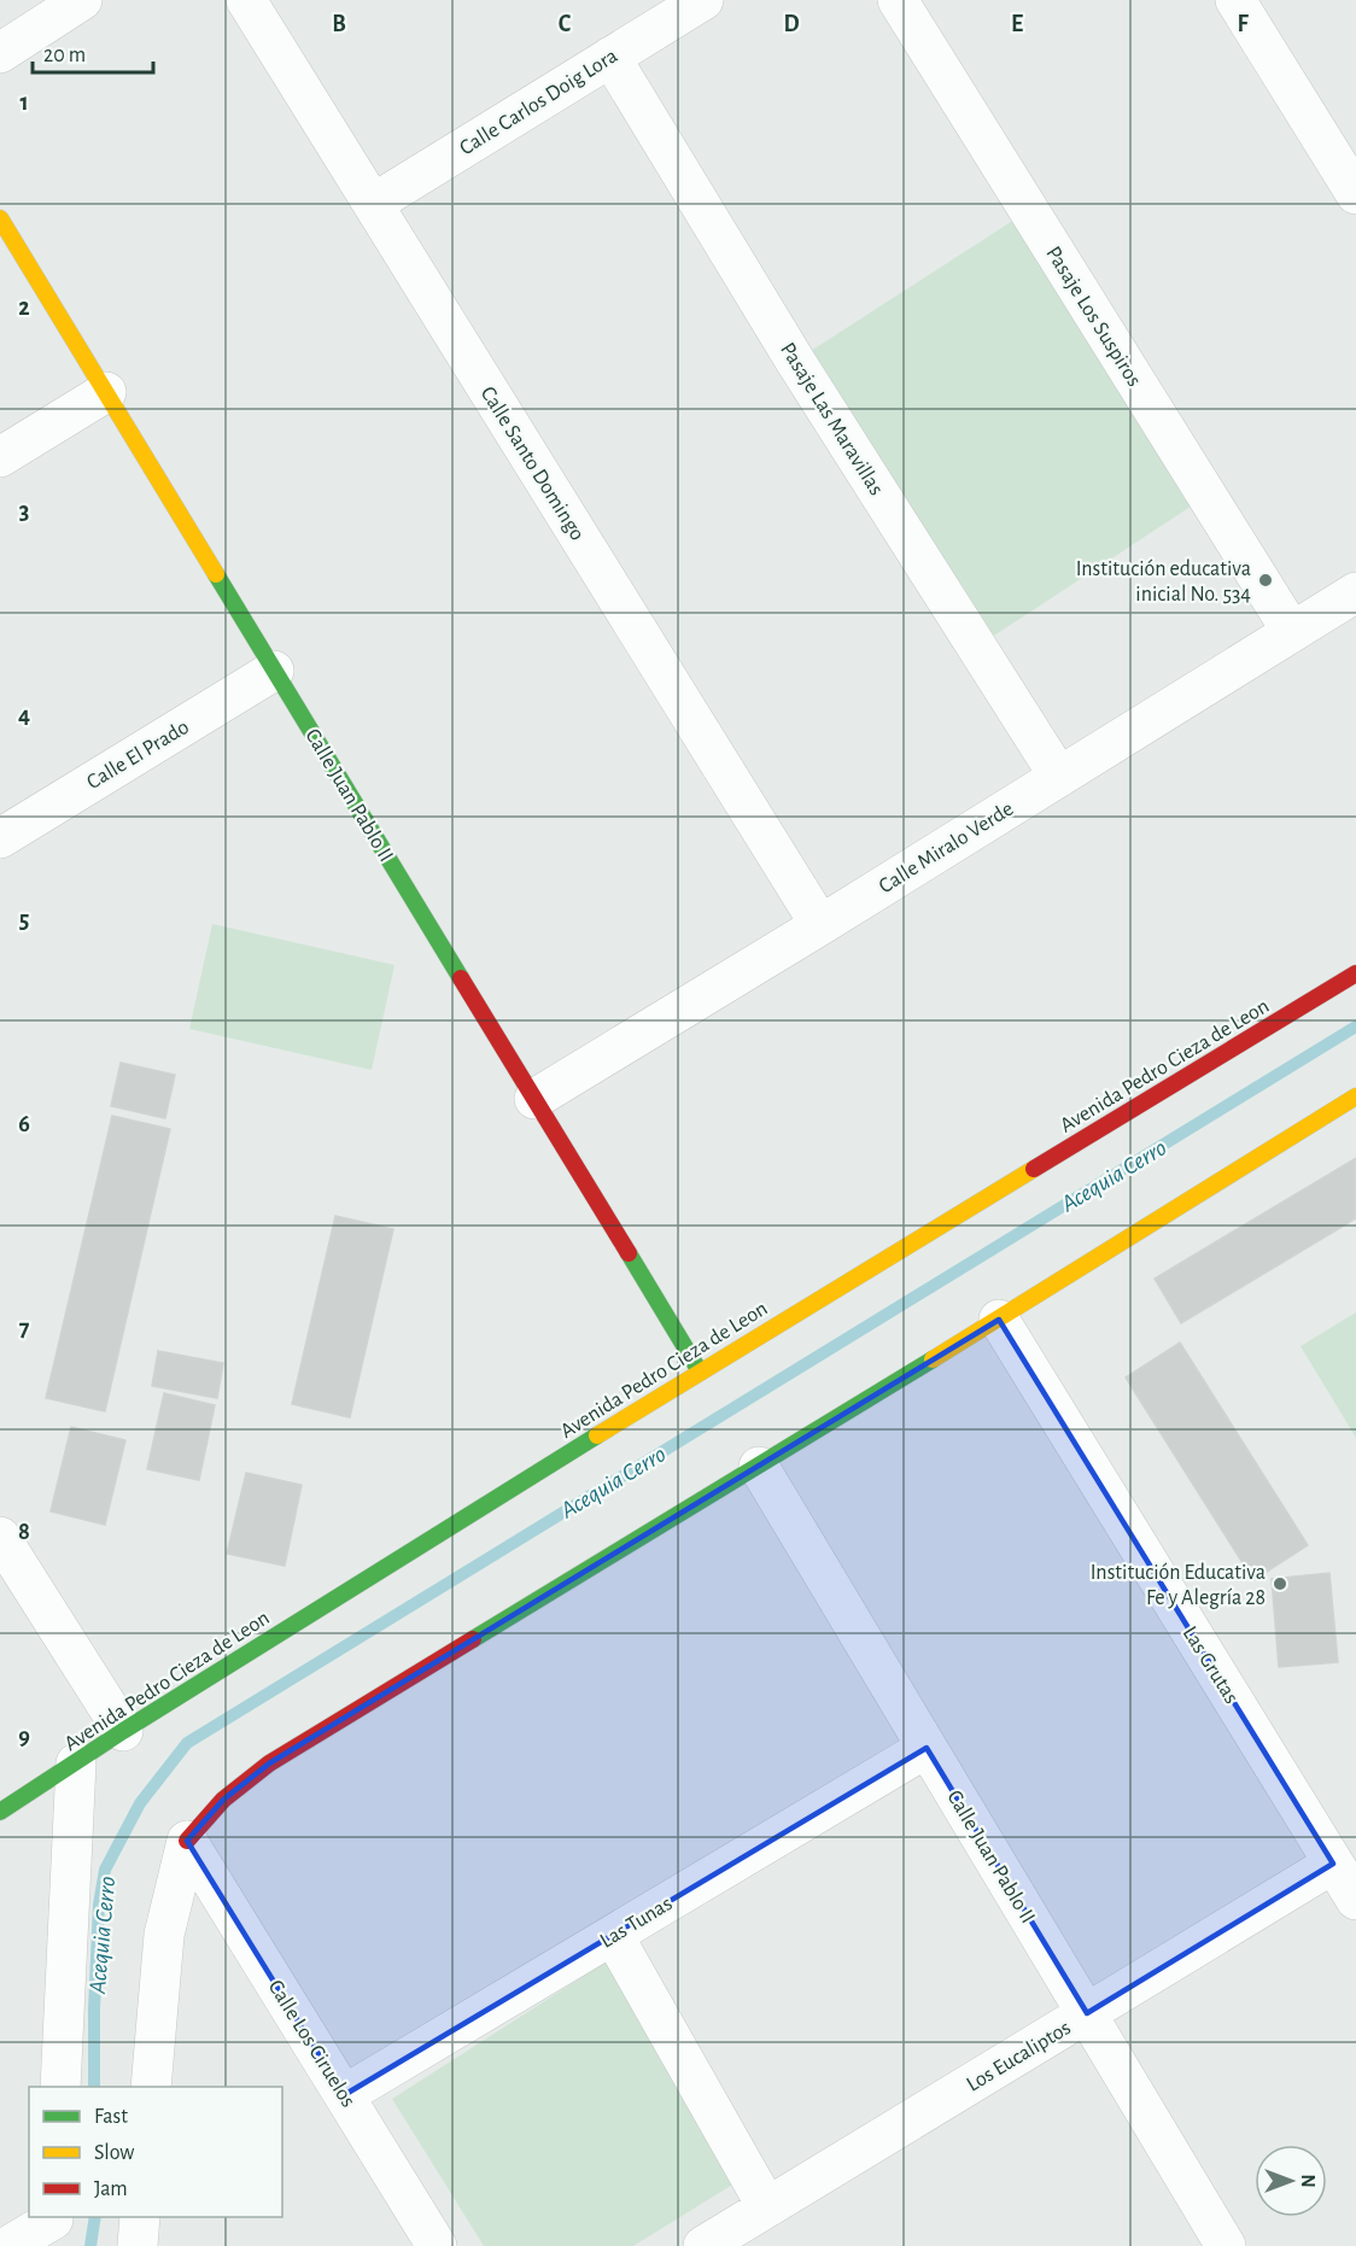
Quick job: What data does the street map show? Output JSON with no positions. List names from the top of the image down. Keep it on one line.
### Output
{"streets":{"street":["Calle Carlos Doig Lora","Pasaje Los Suspiros","Pasaje Las Maravillas","Calle Santo Domingo","Calle El Prado","Calle Juan Pablo II","Calle Miralo Verde","Avenida Pedro Cieza de Leon","Las Grutas","Las Tunas","Calle Los Ciruelos","Los Eucaliptos"]},"crossings":[["Calle Carlos Doig Lora","Pasaje Las Maravillas"],["Calle Carlos Doig Lora","Calle Santo Domingo"],["Pasaje Los Suspiros","Calle Miralo Verde"],["Pasaje Las Maravillas","Calle Miralo Verde"],["Calle Santo Domingo","Calle Miralo Verde"],["Calle El Prado","Calle Juan Pablo II"],["Calle Juan Pablo II","Calle Miralo Verde"],["Calle Juan Pablo II","Avenida Pedro Cieza de Leon"],["Calle Juan Pablo II","Las Tunas"],["Calle Juan Pablo II","Los Eucaliptos"],["Las Grutas","Los Eucaliptos"],["Las Tunas","Calle Los Ciruelos"]],"water":["Acequia Cerro"],"places":["Institución educativa inicial No. 534","Institución Educativa Fe y Alegría 28"],"legend":["Fast","Slow","Jam"],"scale_bar":"20 m","north":"right","grid":{"columns":["B","C","D","E","F"],"rows":["1","2","3","4","5","6","7","8","9"]}}
